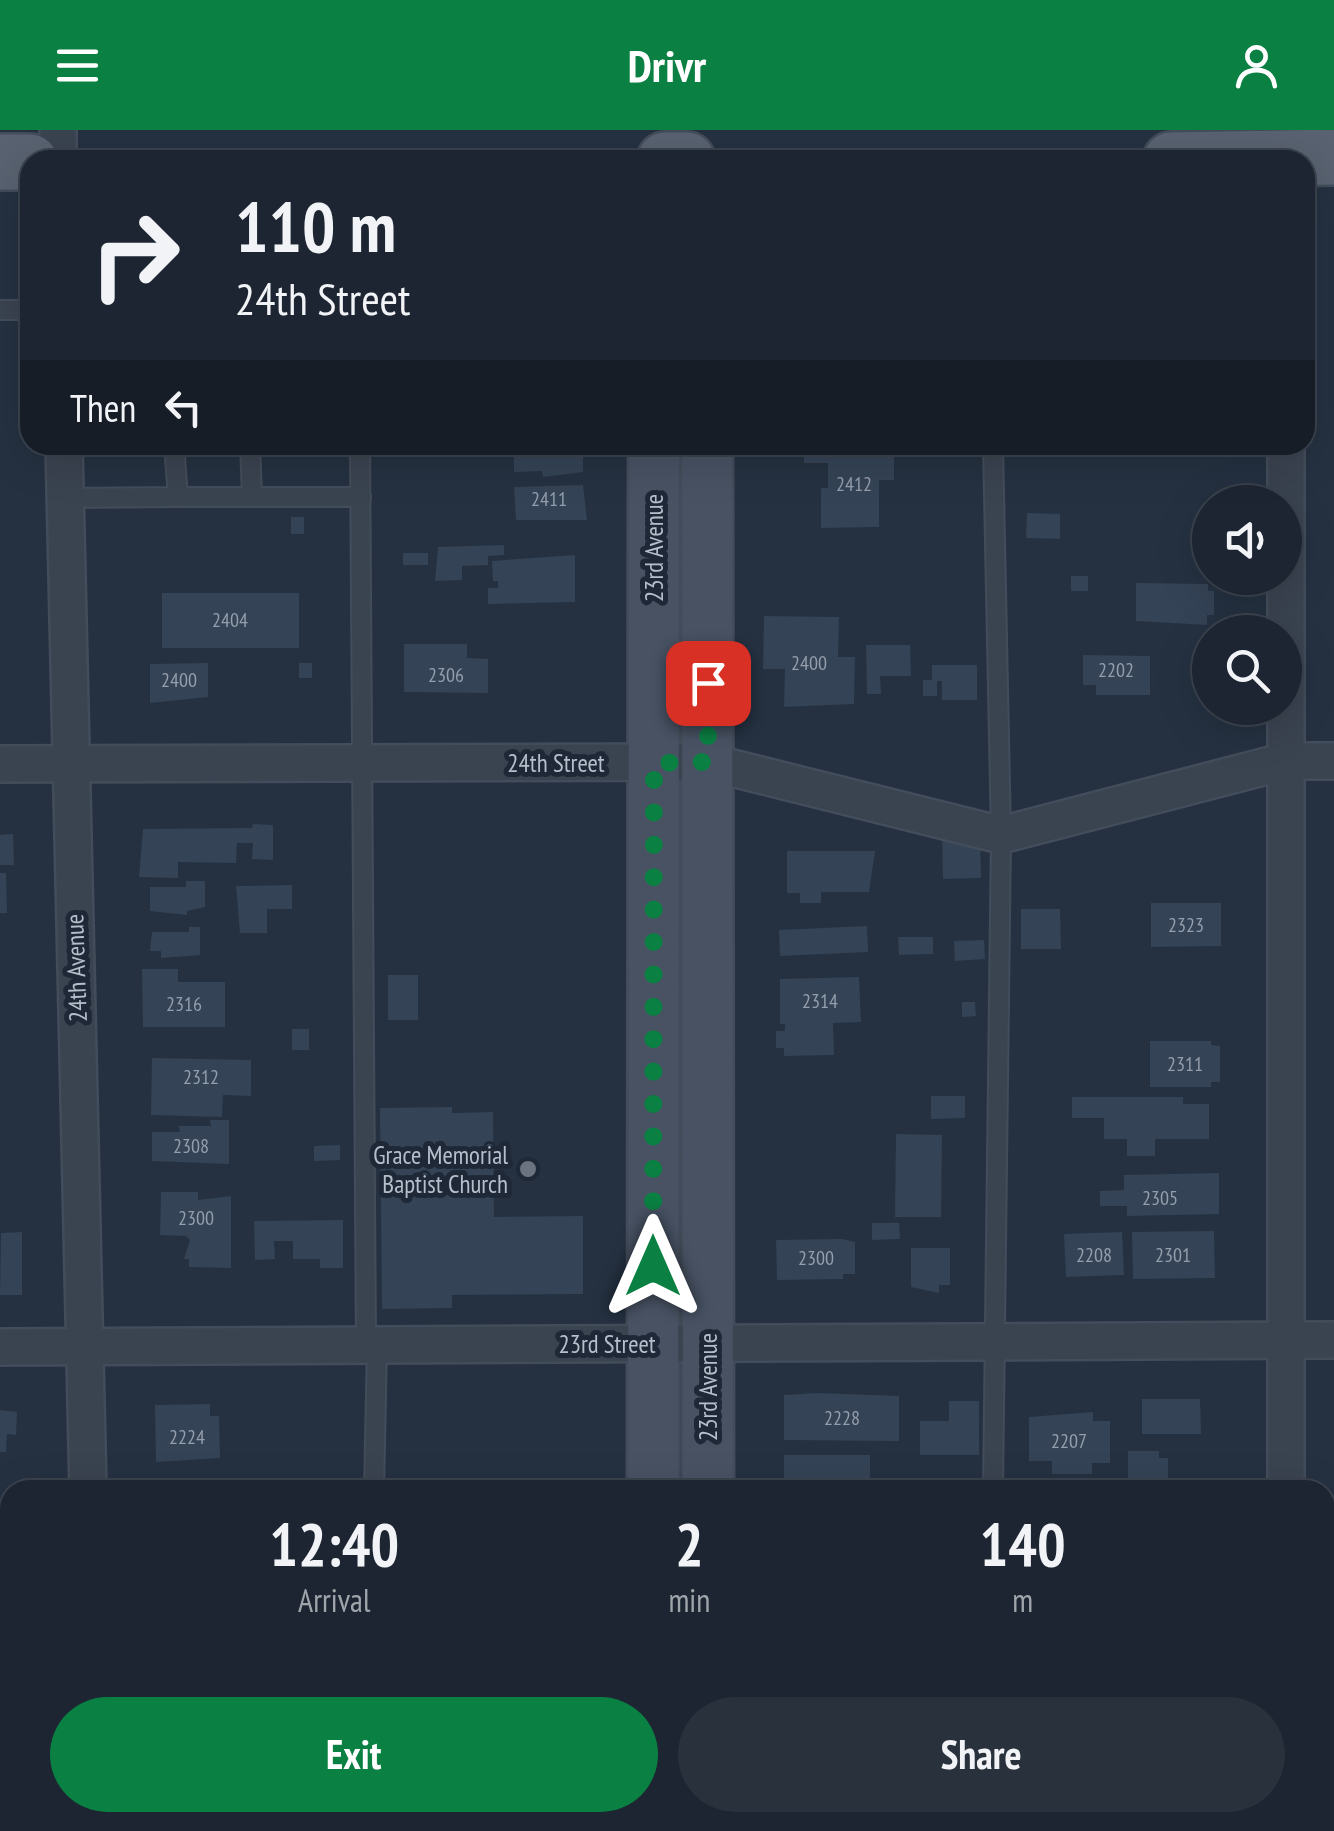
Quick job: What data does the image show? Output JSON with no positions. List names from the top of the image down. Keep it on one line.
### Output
{"streets":{"street":["23rd Avenue","24th Street","24th Avenue","23rd Street"]},"crossings":[["23rd Avenue","24th Street"],["23rd Avenue","23rd Street"],["24th Street","24th Avenue"],["24th Avenue","23rd Street"]],"places":["Grace Memorial Baptist Church"],"house_numbers":["2412","2411","2404","2400","2202","2306","2400","2323","2314","2316","2311","2312","2308","2305","2300","2208","2301","2300","2228","2224","2207"],"page":{"header":"Drivr","turn":["110 m","24th Street"],"then":"Then","eta":["12:40","Arrival","2","min","140","m"],"buttons":["Exit","Share"]}}
